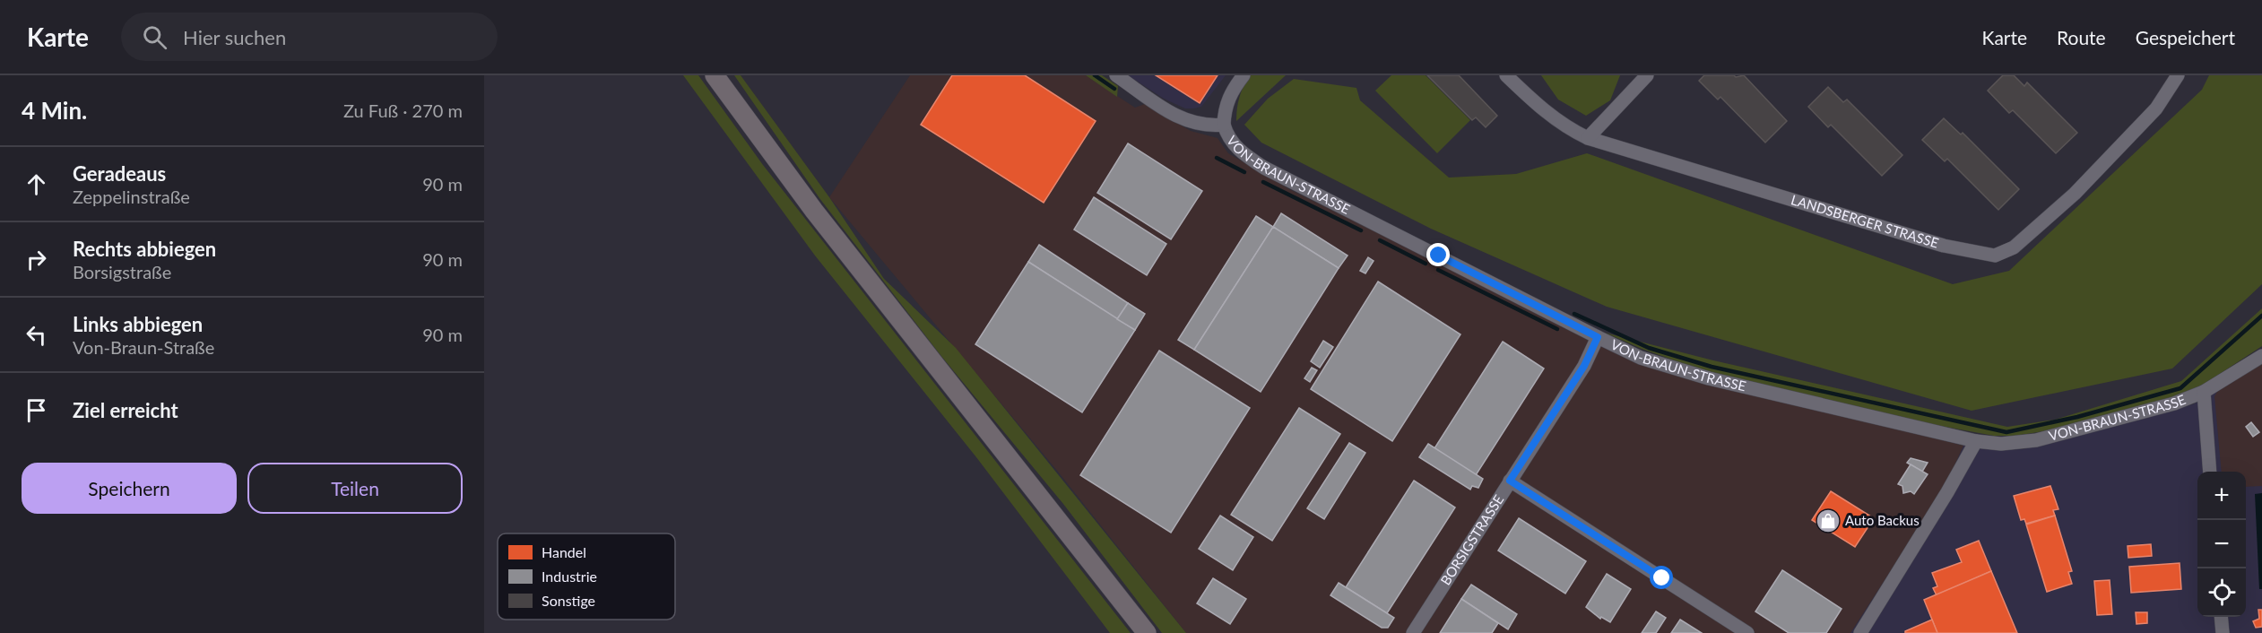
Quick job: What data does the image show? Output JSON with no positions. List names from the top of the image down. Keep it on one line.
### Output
{"streets":{"street":["VON-BRAUN-STRASSE","LANDSBERGER STRASSE","BORSIGSTRASSE"]},"crossings":[["VON-BRAUN-STRASSE","BORSIGSTRASSE"]],"places":{"shop":["Auto Backus"]},"legend":["Handel","Industrie","Sonstige"],"page":{"header":"Karte","search":"Hier suchen","nav":["Karte","Route","Gespeichert"],"heading":["4 Min.","Zu Fuß · 270 m"],"list":[["Geradeaus","Zeppelinstraße","90 m"],["Rechts abbiegen","Borsigstraße","90 m"],["Links abbiegen","Von-Braun-Straße","90 m"],"Ziel erreicht"],"buttons":["Speichern","Teilen"],"map_buttons":["+","−"]}}
